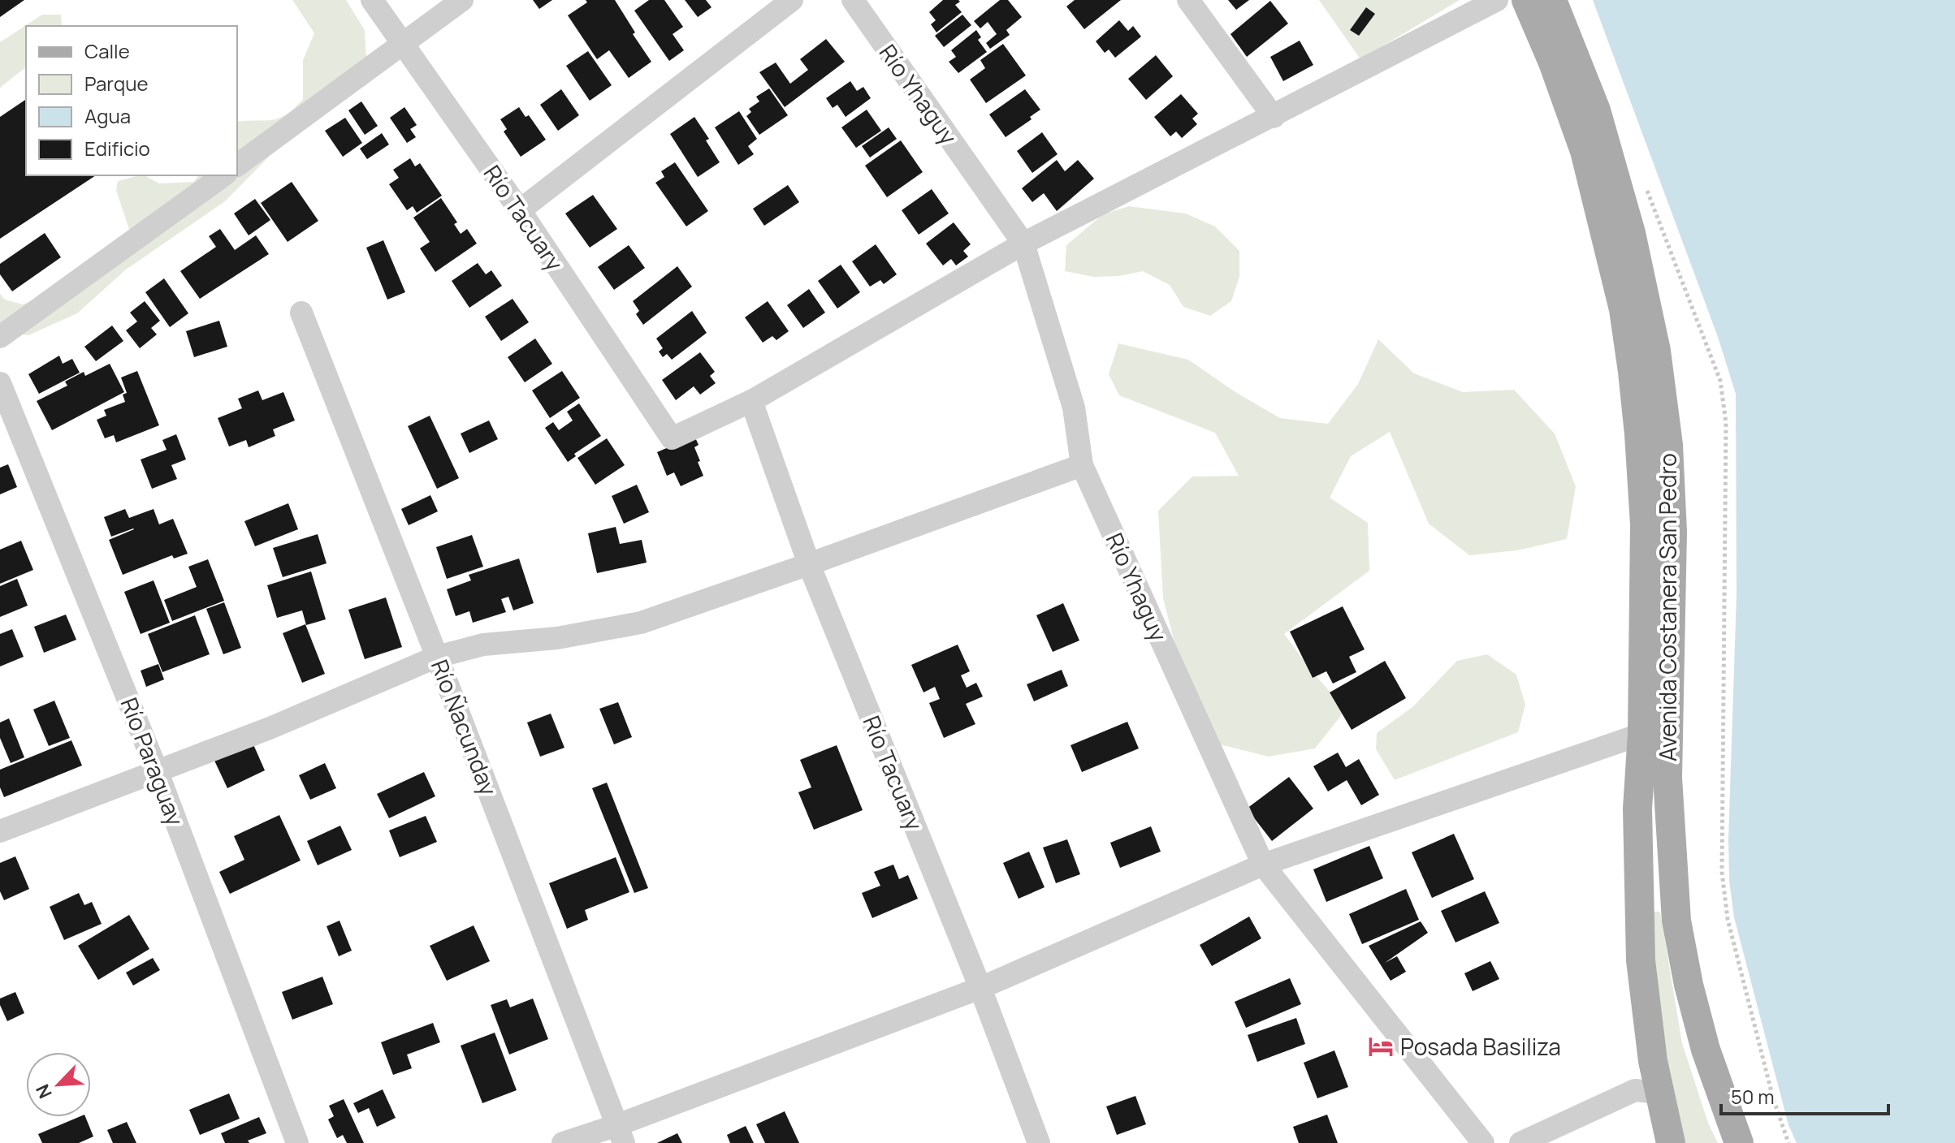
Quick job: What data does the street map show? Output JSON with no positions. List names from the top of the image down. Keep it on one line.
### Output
{"streets":{"main road":["Avenida Costanera San Pedro"],"street":["Río Yhaguy","Río Tacuary","Río Ñacunday","Río Paraguay"]},"places":{"hotel":["Posada Basiliza"]},"legend":["Calle","Parque","Agua","Edificio"],"scale_bar":"50 m","north":"bottom left"}
